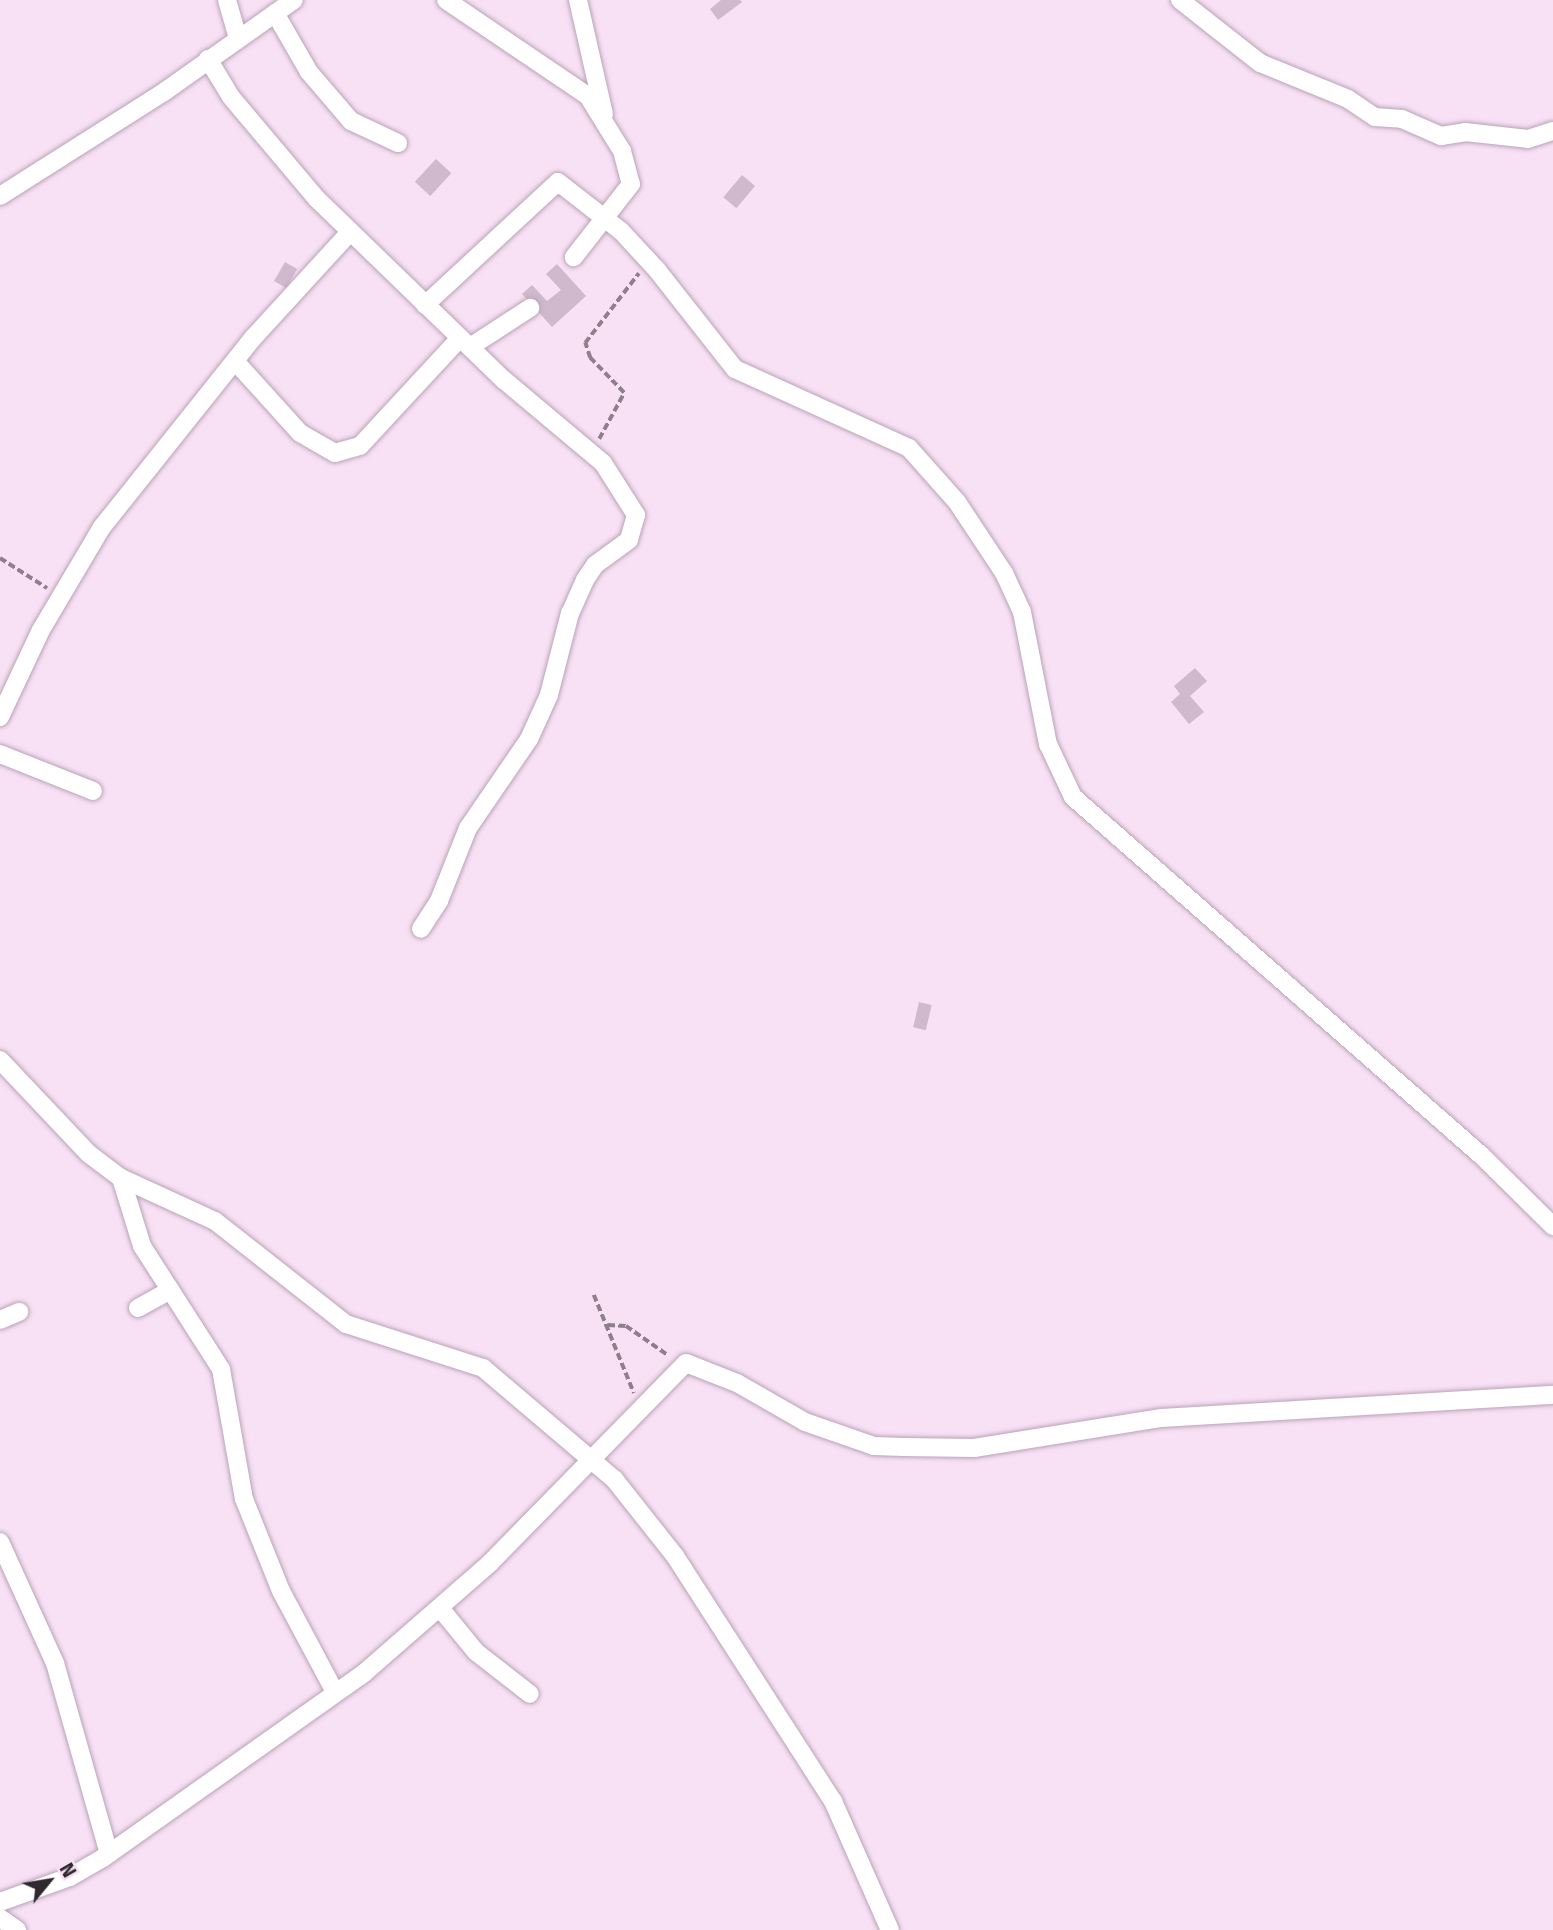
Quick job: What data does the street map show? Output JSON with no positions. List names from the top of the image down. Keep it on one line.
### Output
{"north":"top right"}
